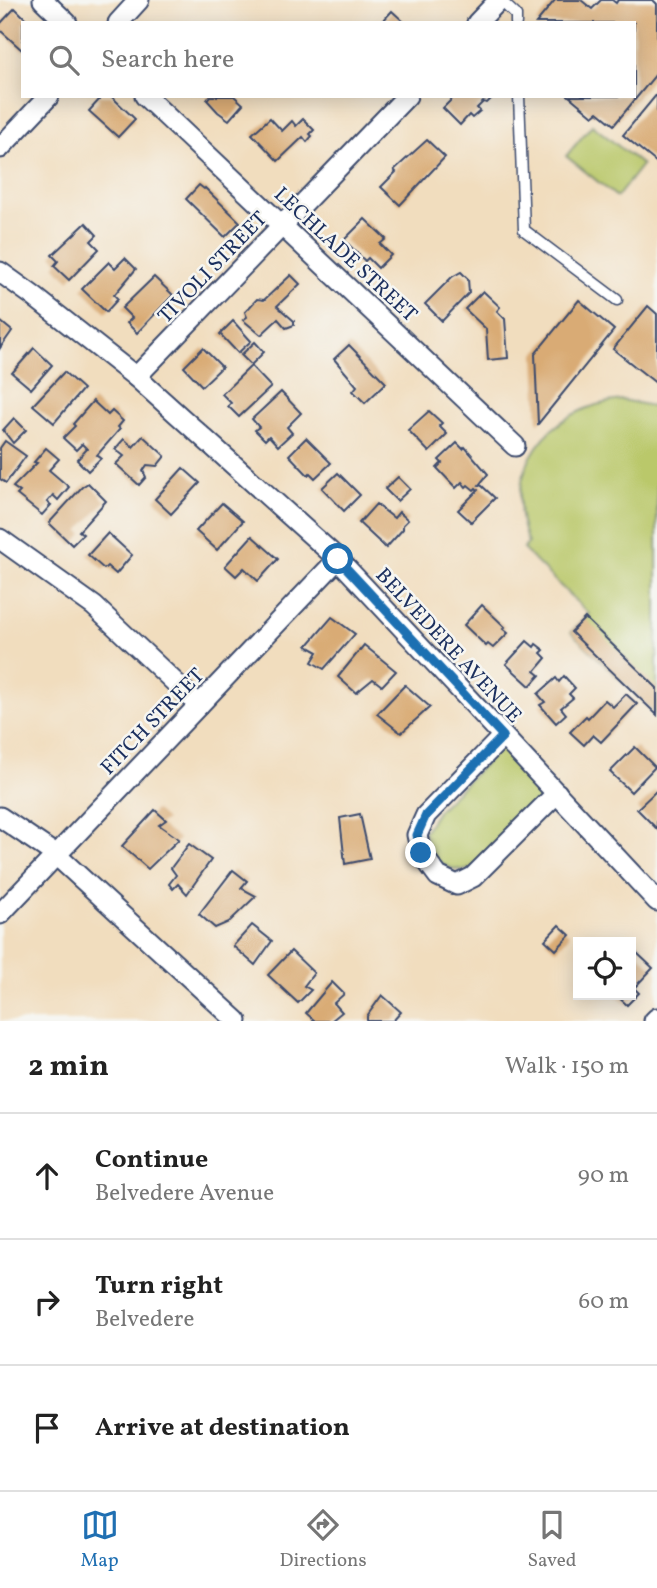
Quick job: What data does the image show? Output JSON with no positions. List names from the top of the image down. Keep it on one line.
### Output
{"streets":{"street":["LECHLADE STREET","TIVOLI STREET","BELVEDERE AVENUE","FITCH STREET"]},"crossings":[["LECHLADE STREET","TIVOLI STREET"],["TIVOLI STREET","BELVEDERE AVENUE"],["BELVEDERE AVENUE","FITCH STREET"]],"page":{"search":"Search here","heading":["2 min","Walk · 150 m"],"list":[["Continue","Belvedere Avenue","90 m"],["Turn right","Belvedere","60 m"],"Arrive at destination"],"nav":["Map","Directions","Saved"]}}
